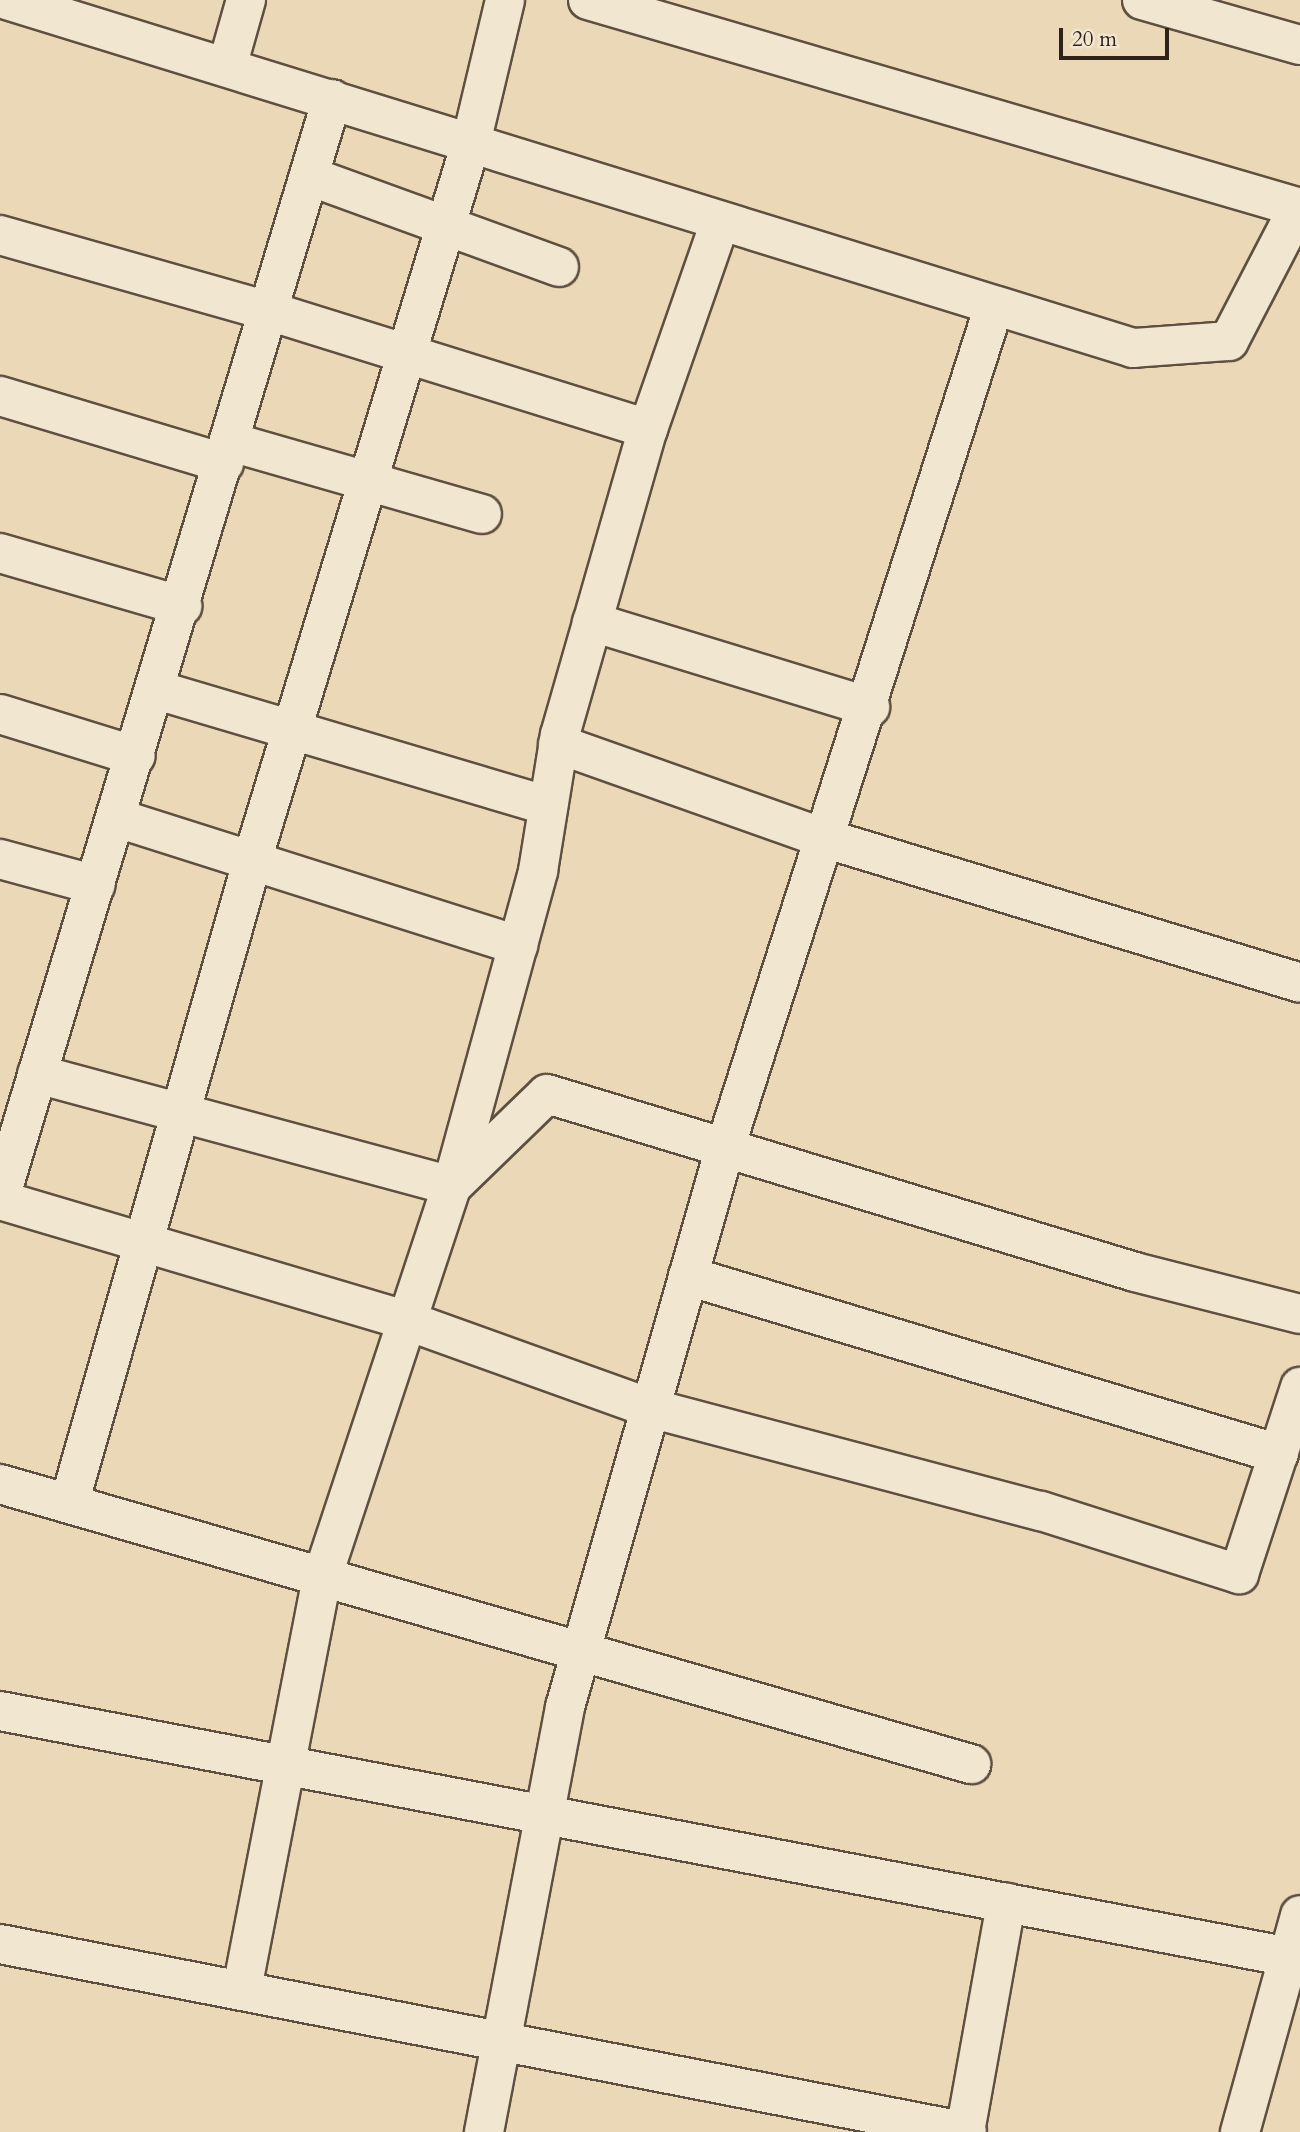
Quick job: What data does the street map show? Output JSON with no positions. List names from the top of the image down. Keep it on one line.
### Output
{"scale_bar":"20 m"}
